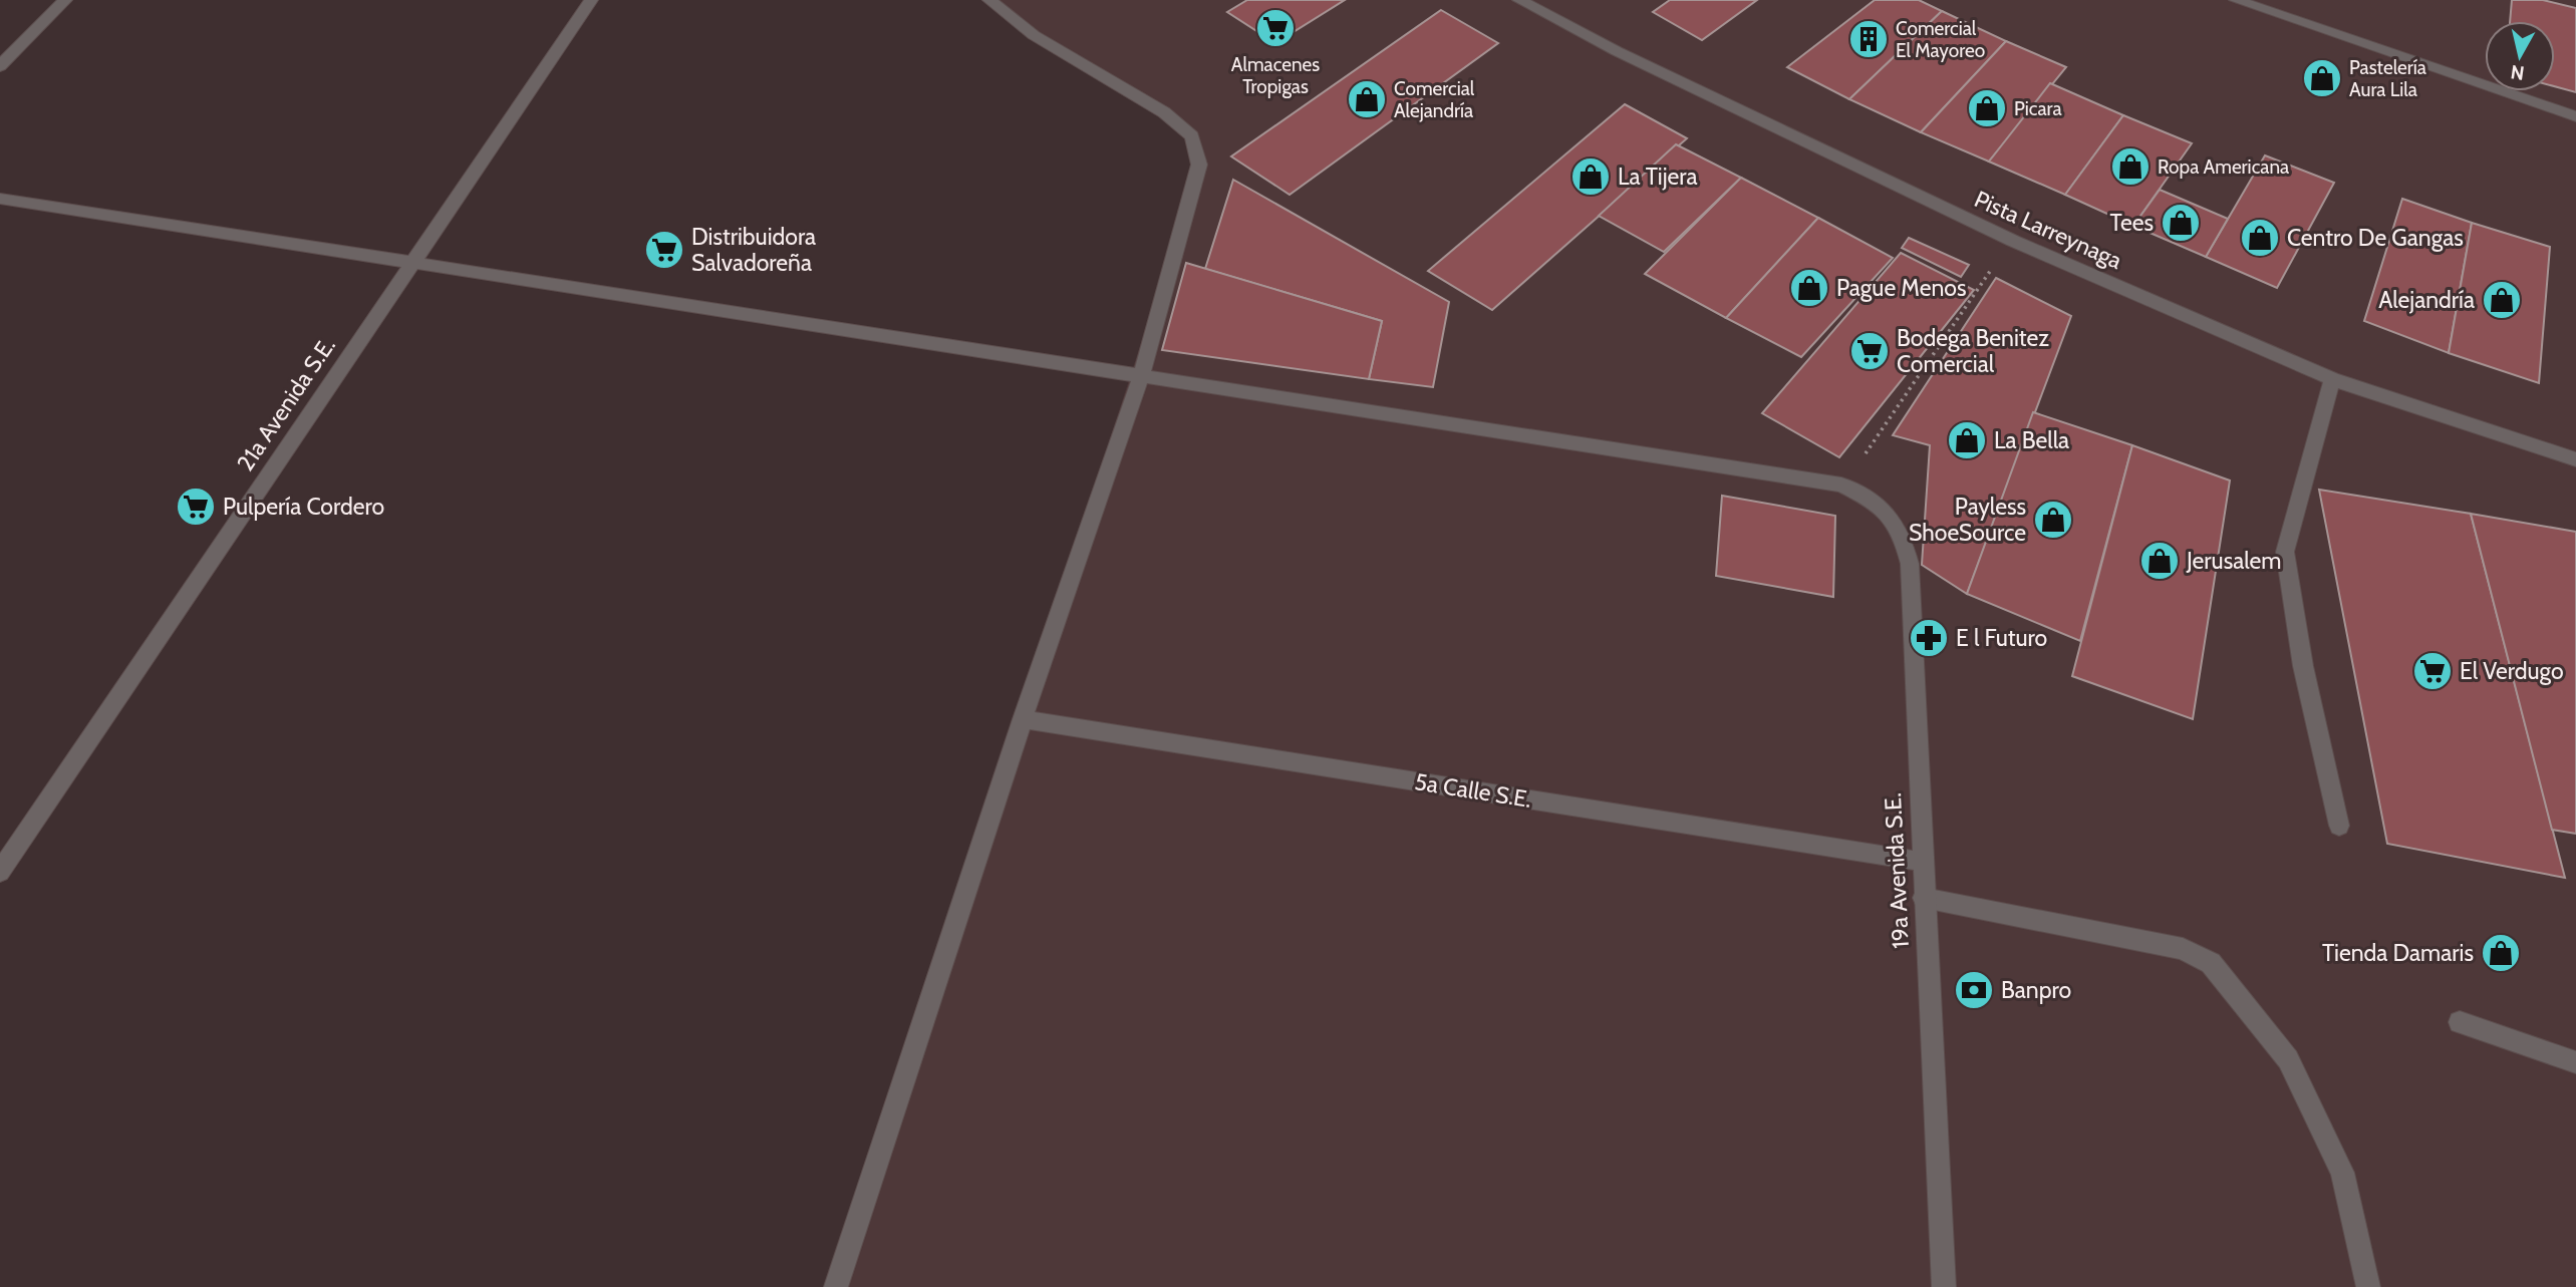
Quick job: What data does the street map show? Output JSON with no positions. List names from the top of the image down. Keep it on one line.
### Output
{"streets":{"street":["Pista Larreynaga","21a Avenida S.E.","5a Calle S.E.","19a Avenida S.E."]},"crossings":[["5a Calle S.E.","19a Avenida S.E."]],"places":{"supermarket":["Almacenes Tropigas","Distribuidora Salvadoreña","Bodega Benitez Comercial","Pulpería Cordero","El Verdugo"],"building":["Comercial El Mayoreo"],"shop":["Pastelería Aura Lila","Comercial Alejandría","Picara","Ropa Americana","La Tijera","Tees","Centro De Gangas","Pague Menos","Alejandría","La Bella","Payless ShoeSource","Jerusalem","Tienda Damaris"],"pharmacy":["E l Futuro"],"bank":["Banpro"]},"north":"bottom"}
